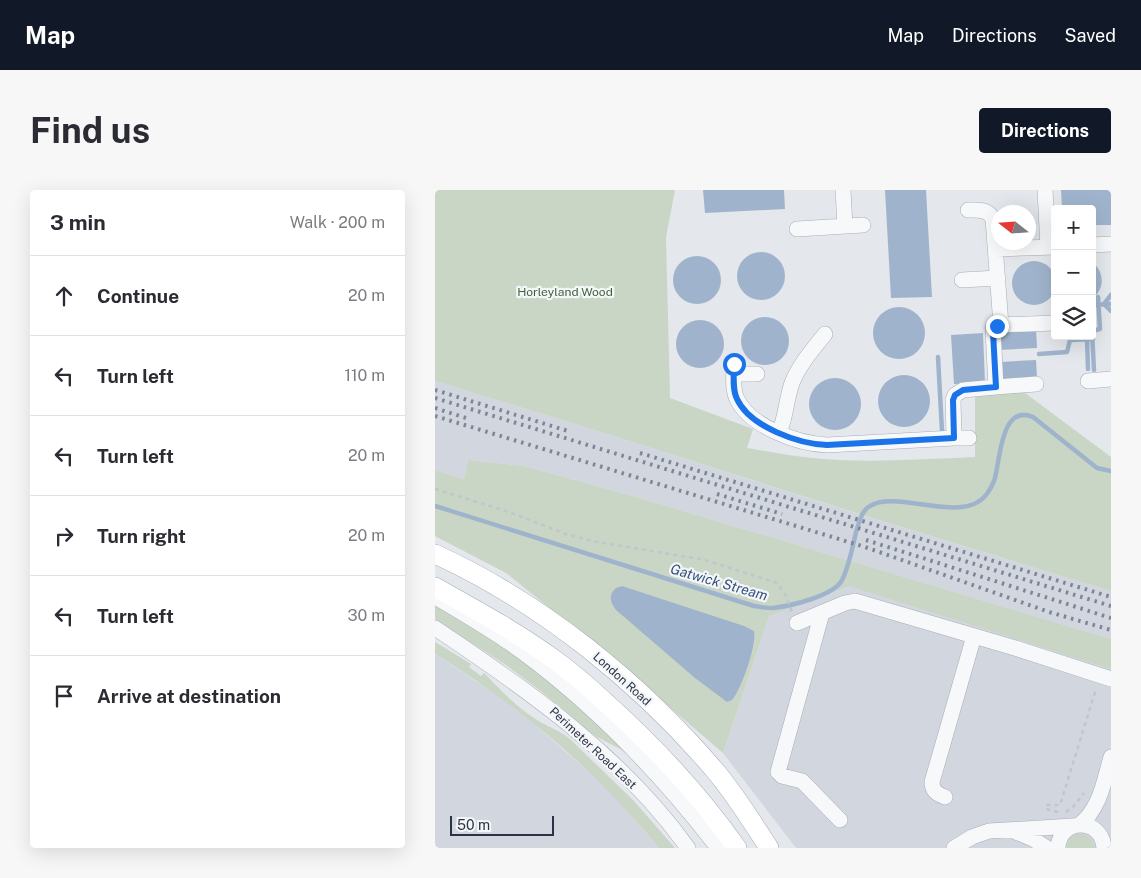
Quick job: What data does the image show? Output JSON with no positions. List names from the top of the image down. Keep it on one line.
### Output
{"streets":{"main road":["London Road"],"street":["Perimeter Road East"]},"water":["Gatwick Stream"],"parks":["Horleyland Wood"],"scale_bar":"50 m","north":"left","page":{"header":"Map","nav":["Map","Directions","Saved"],"buttons":"Directions","title":"Find us","heading":["3 min","Walk · 200 m"],"map_buttons":["+","−"],"list":[["Continue","20 m"],["Turn left","110 m"],["Turn left","20 m"],["Turn right","20 m"],["Turn left","30 m"],"Arrive at destination"],"scale":"50 m"}}
